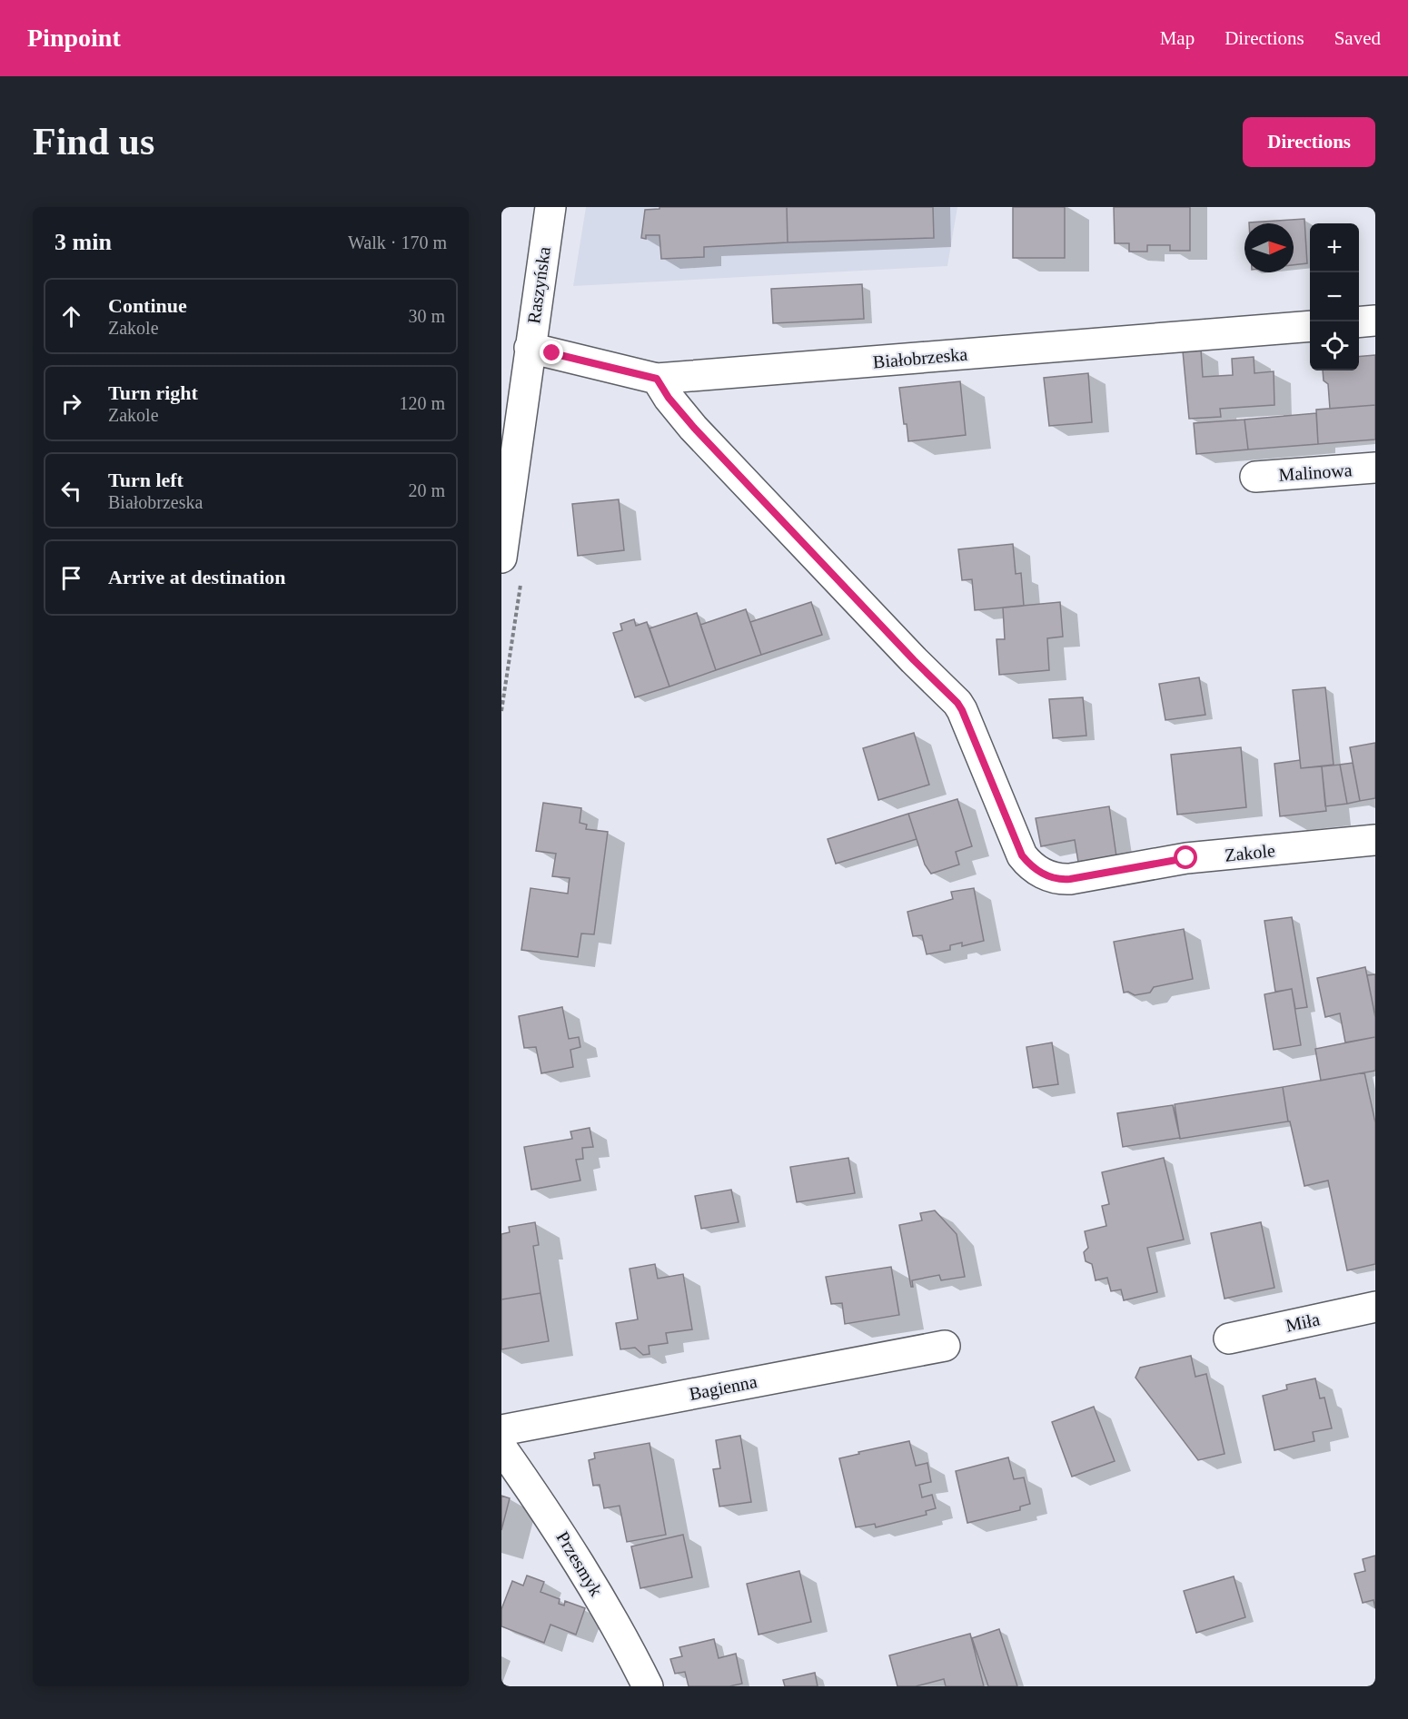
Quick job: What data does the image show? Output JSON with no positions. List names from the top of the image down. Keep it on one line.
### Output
{"streets":{"street":["Raszyńska","Białobrzeska","Malinowa","Zakole","Miła","Bagienna","Przesmyk"]},"crossings":[["Raszyńska","Białobrzeska"],["Białobrzeska","Zakole"]],"north":"right","page":{"header":"Pinpoint","nav":["Map","Directions","Saved"],"buttons":"Directions","title":"Find us","heading":["3 min","Walk · 170 m"],"map_buttons":["+","−"],"list":[["Continue","Zakole","30 m"],["Turn right","Zakole","120 m"],["Turn left","Białobrzeska","20 m"],"Arrive at destination"]}}
